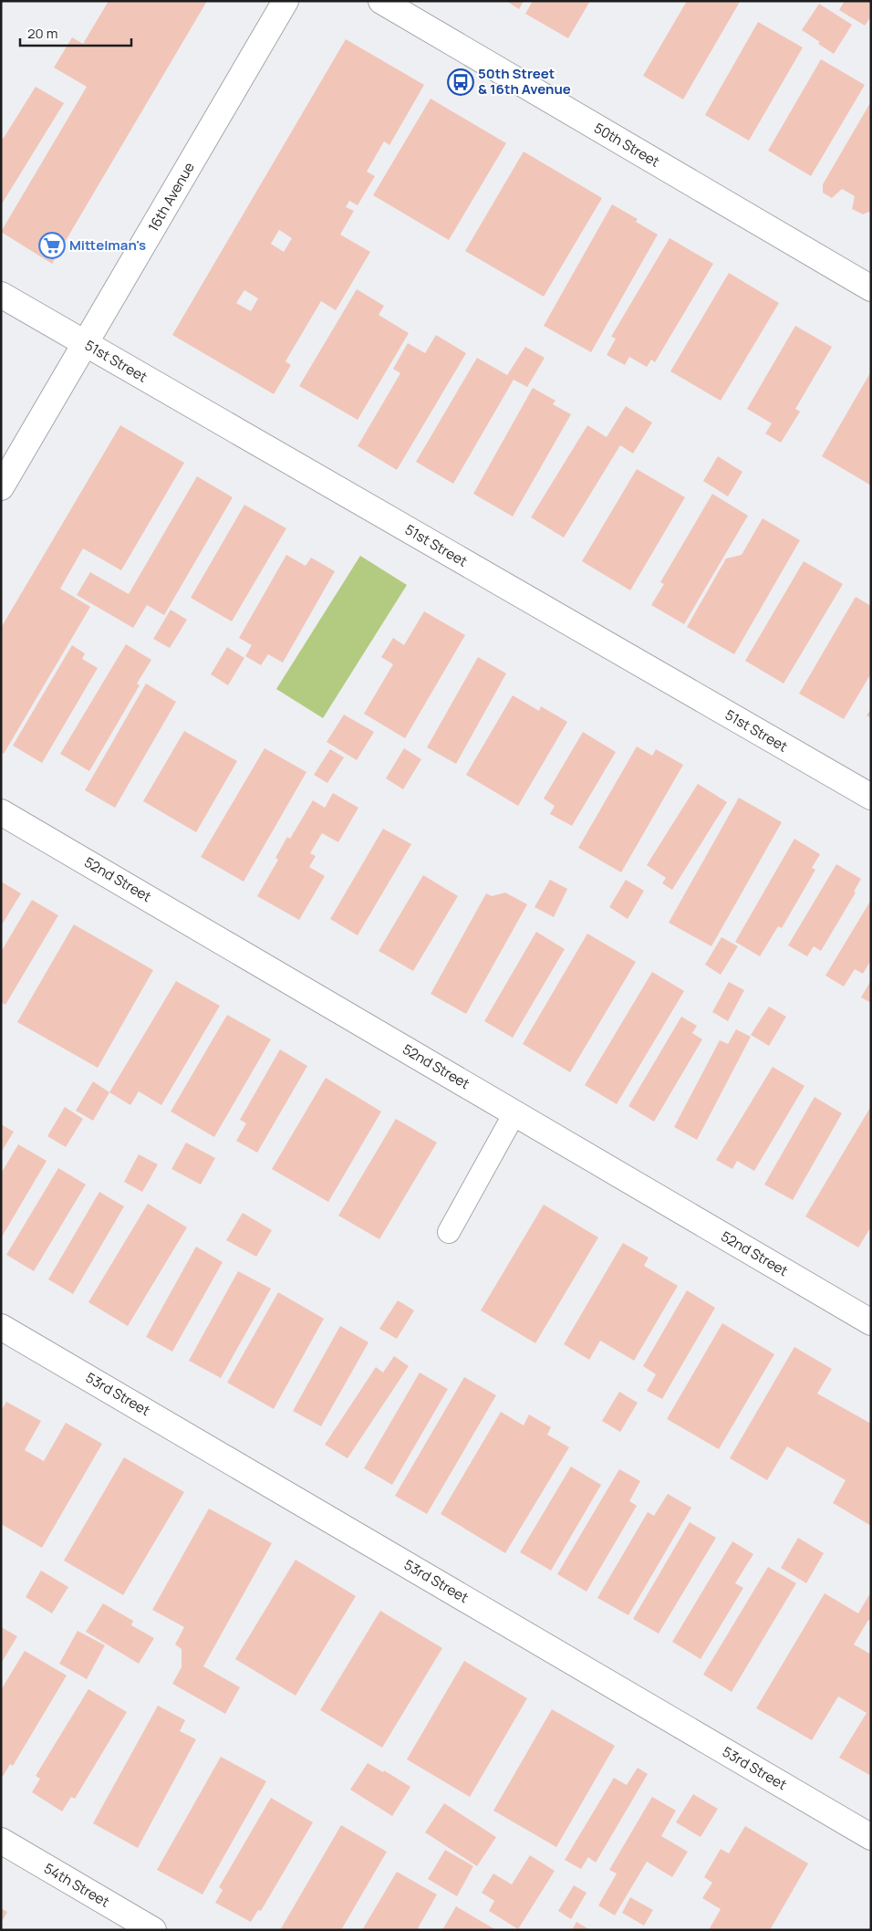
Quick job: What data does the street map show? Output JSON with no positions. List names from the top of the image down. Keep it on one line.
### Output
{"streets":{"street":["50th Street","16th Avenue","51st Street","52nd Street","53rd Street","54th Street"]},"crossings":[["16th Avenue","51st Street"]],"places":{"bus stop":["50th Street & 16th Avenue"],"supermarket":["Mittelman's"]},"scale_bar":"20 m"}
